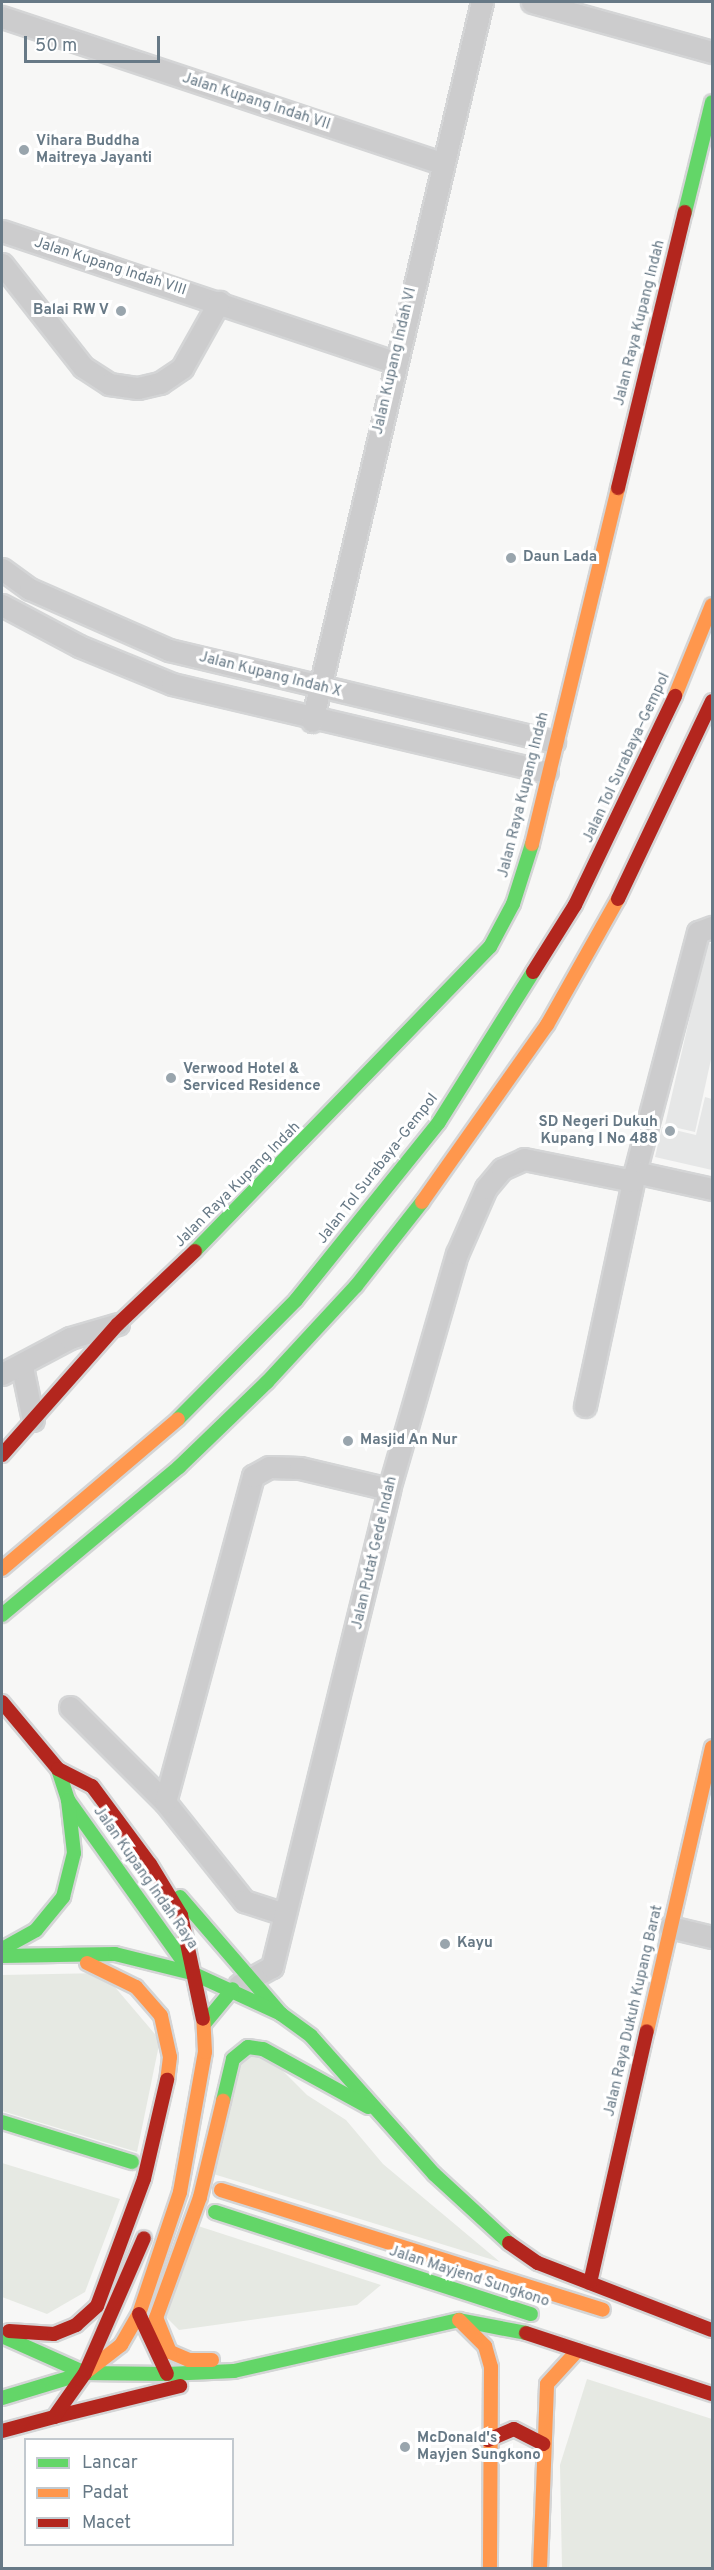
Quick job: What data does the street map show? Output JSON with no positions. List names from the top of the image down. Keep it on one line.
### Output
{"streets":{"main road":["Jalan Raya Kupang Indah","Jalan Tol Surabaya–Gempol","Jalan Kupang Indah Raya","Jalan Raya Dukuh Kupang Barat","Jalan Mayjend Sungkono"],"street":["Jalan Kupang Indah VII","Jalan Kupang Indah VIII","Jalan Kupang Indah VI","Jalan Kupang Indah X","Jalan Putat Gede Indah"]},"crossings":[["Jalan Kupang Indah VII","Jalan Kupang Indah VI"],["Jalan Kupang Indah VIII","Jalan Kupang Indah VI"],["Jalan Raya Kupang Indah","Jalan Kupang Indah X"],["Jalan Kupang Indah VI","Jalan Kupang Indah X"]],"places":["Vihara Buddha Maitreya Jayanti","Balai RW V","Daun Lada","Verwood Hotel & Serviced Residence","SD Negeri Dukuh Kupang I No 488","Masjid An Nur","Kayu","McDonald's Mayjen Sungkono"],"legend":["Lancar","Padat","Macet"],"scale_bar":"50 m"}
